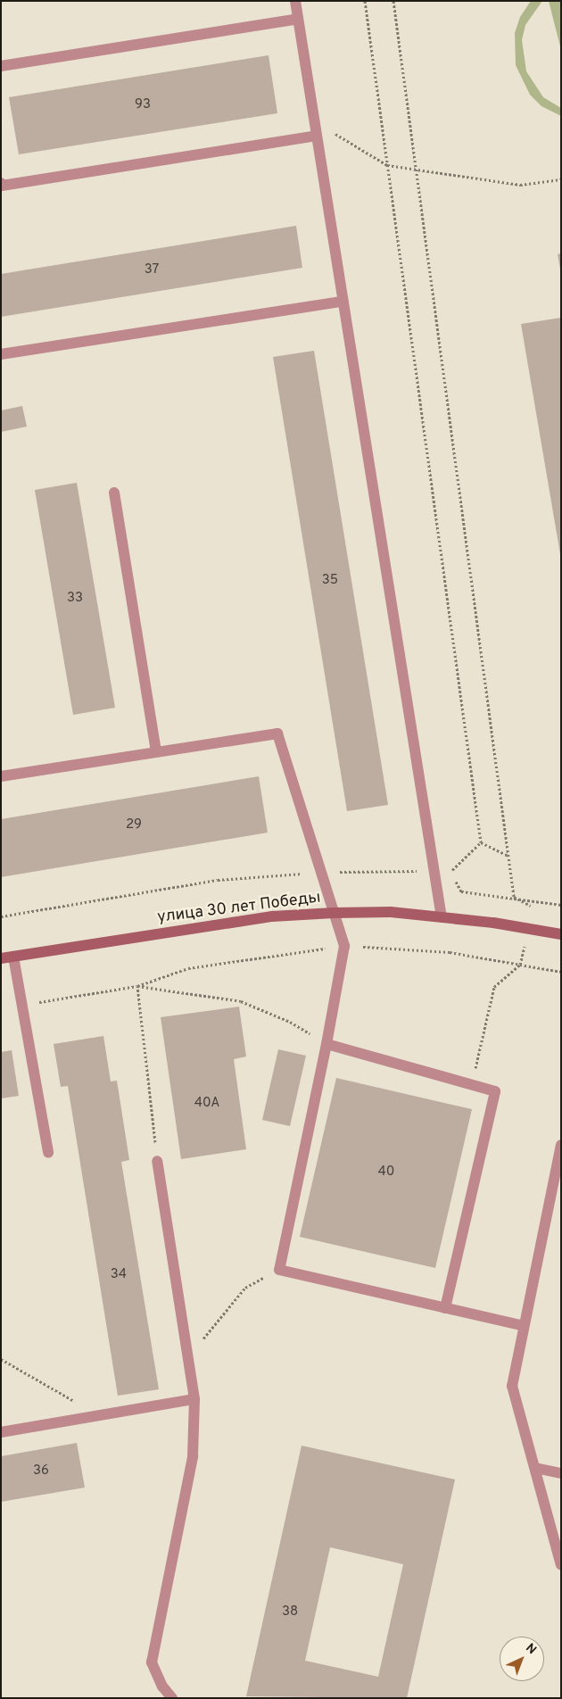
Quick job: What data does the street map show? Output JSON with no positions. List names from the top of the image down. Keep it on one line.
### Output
{"streets":{"main road":["улица 30 лет Победы"]},"house_numbers":["93","37","35","33","29","40А","40","34","36","38"],"north":"top right"}
